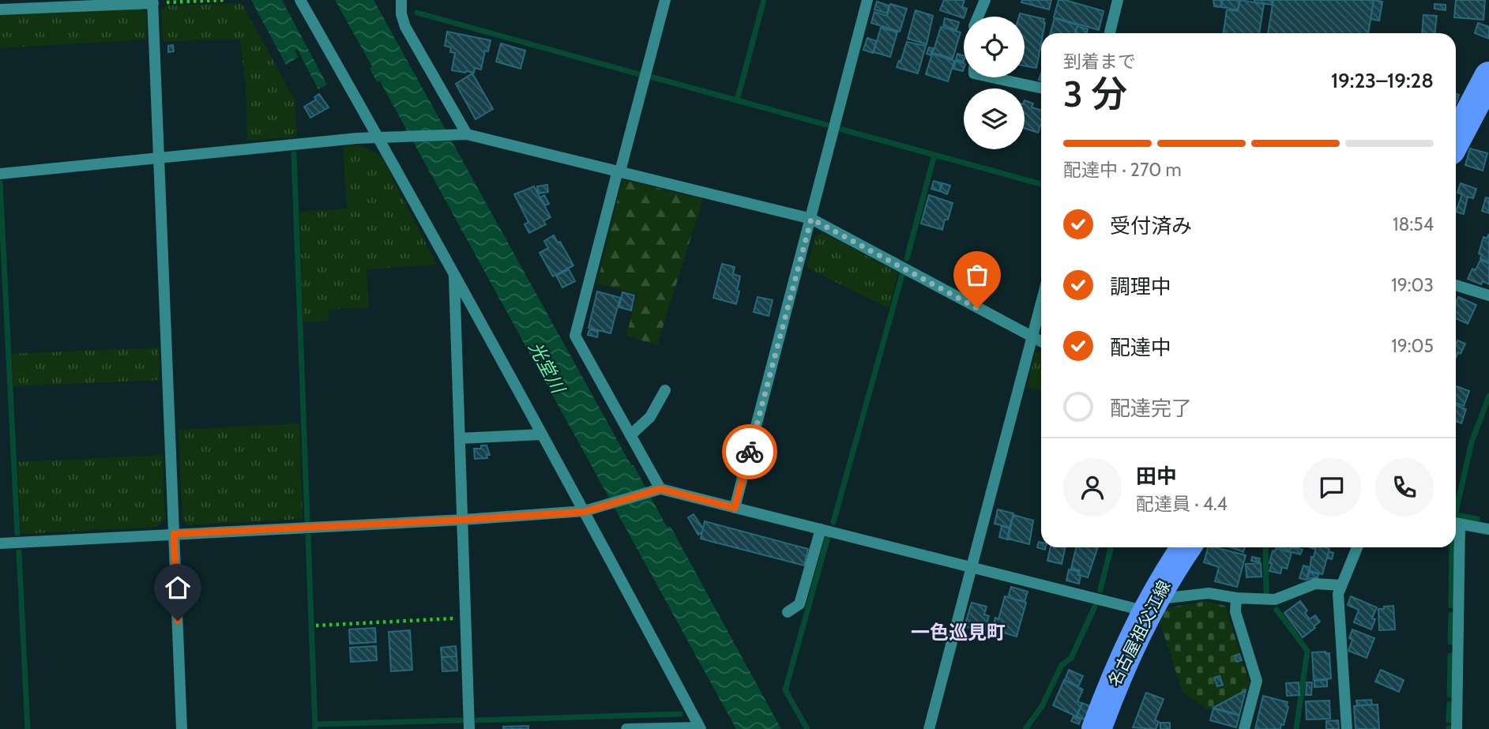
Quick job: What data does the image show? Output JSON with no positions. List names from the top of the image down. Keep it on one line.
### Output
{"streets":{"main road":["名古屋祖父江線"]},"districts":["一色巡見町"],"water":["光堂川"],"page":{"heading":["3 分","到着まで","19:23–19:28"],"panel":["田中","配達員 · 4.4"],"bar":"配達中 · 270 m","list":[["受付済み","18:54"],["調理中","19:03"],["配達中","19:05"],"配達完了"]}}
